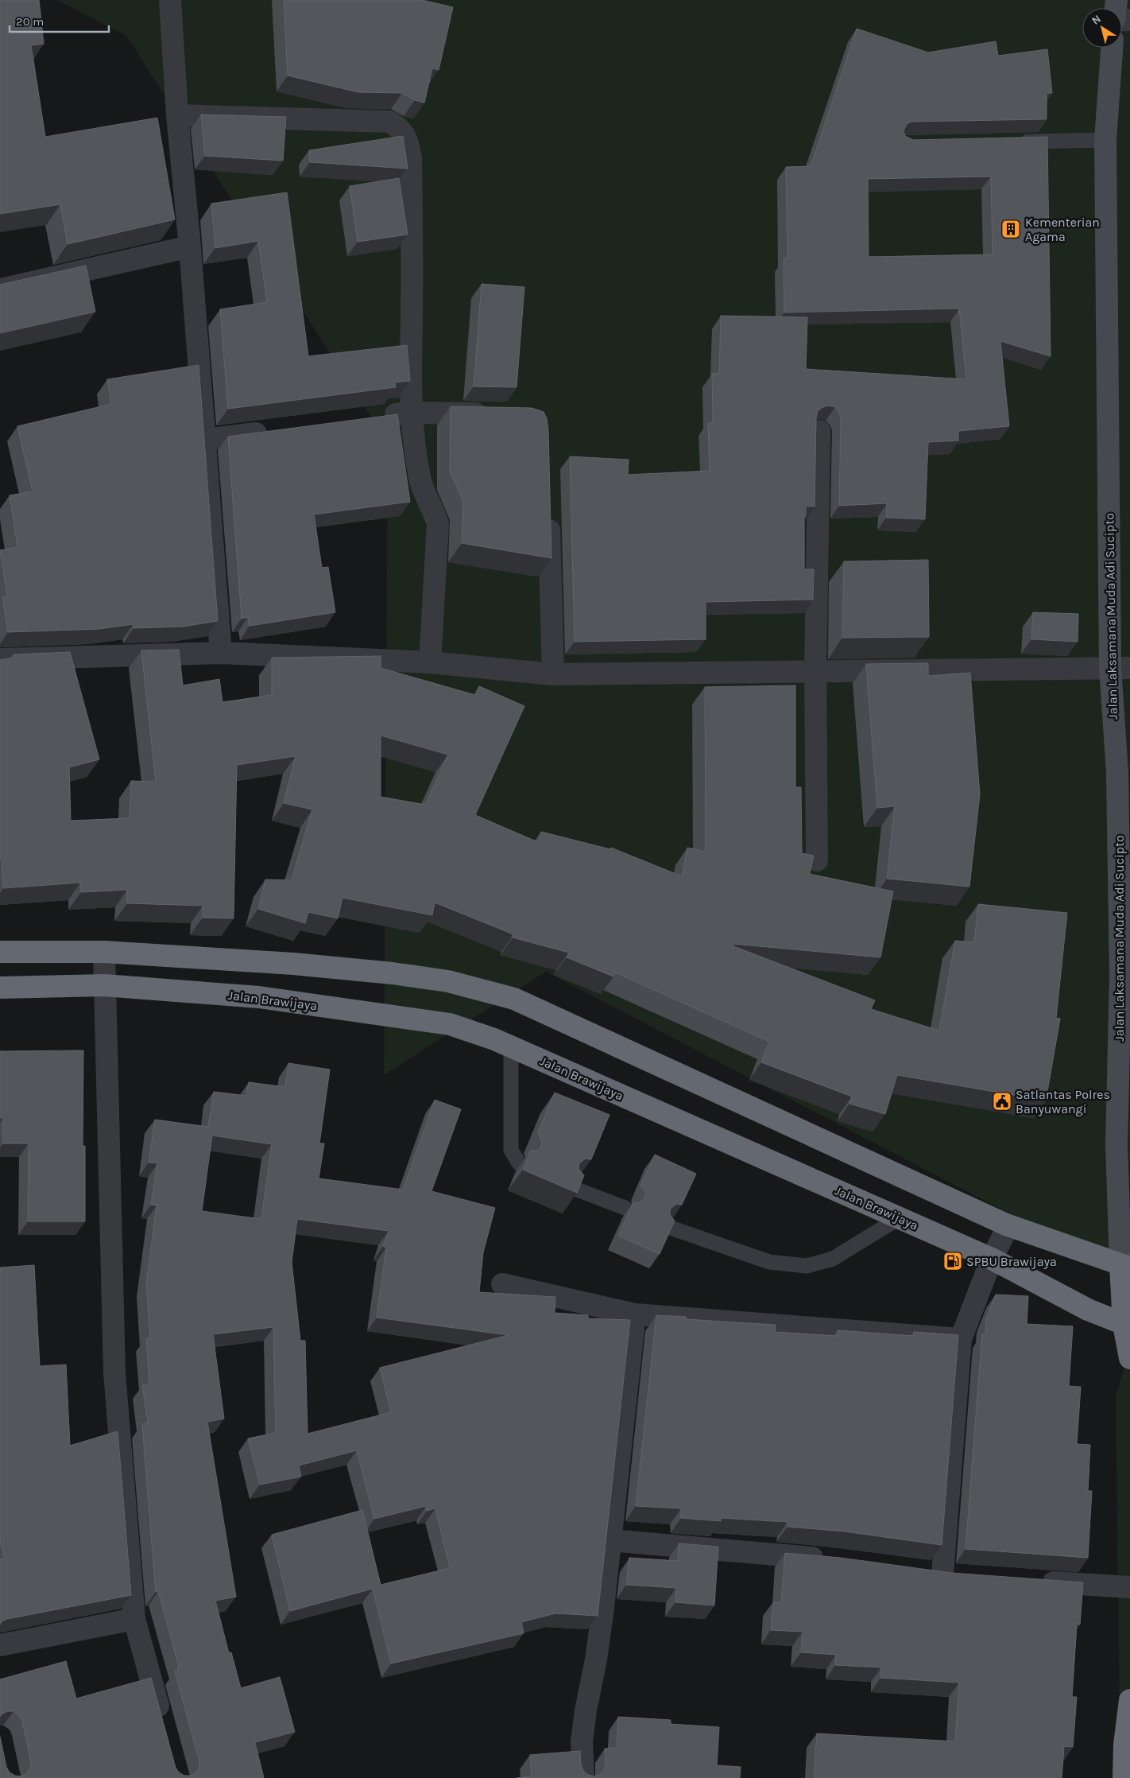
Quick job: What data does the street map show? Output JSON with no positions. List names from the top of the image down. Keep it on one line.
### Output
{"streets":{"highway":["Jalan Brawijaya"],"main road":["Jalan Laksamana Muda Adi Sucipto"]},"places":{"building":["Kementerian Agama"],"public building":["Satlantas Polres Banyuwangi"],"fuel station":["SPBU Brawijaya"]},"scale_bar":"20 m","north":"top left"}
